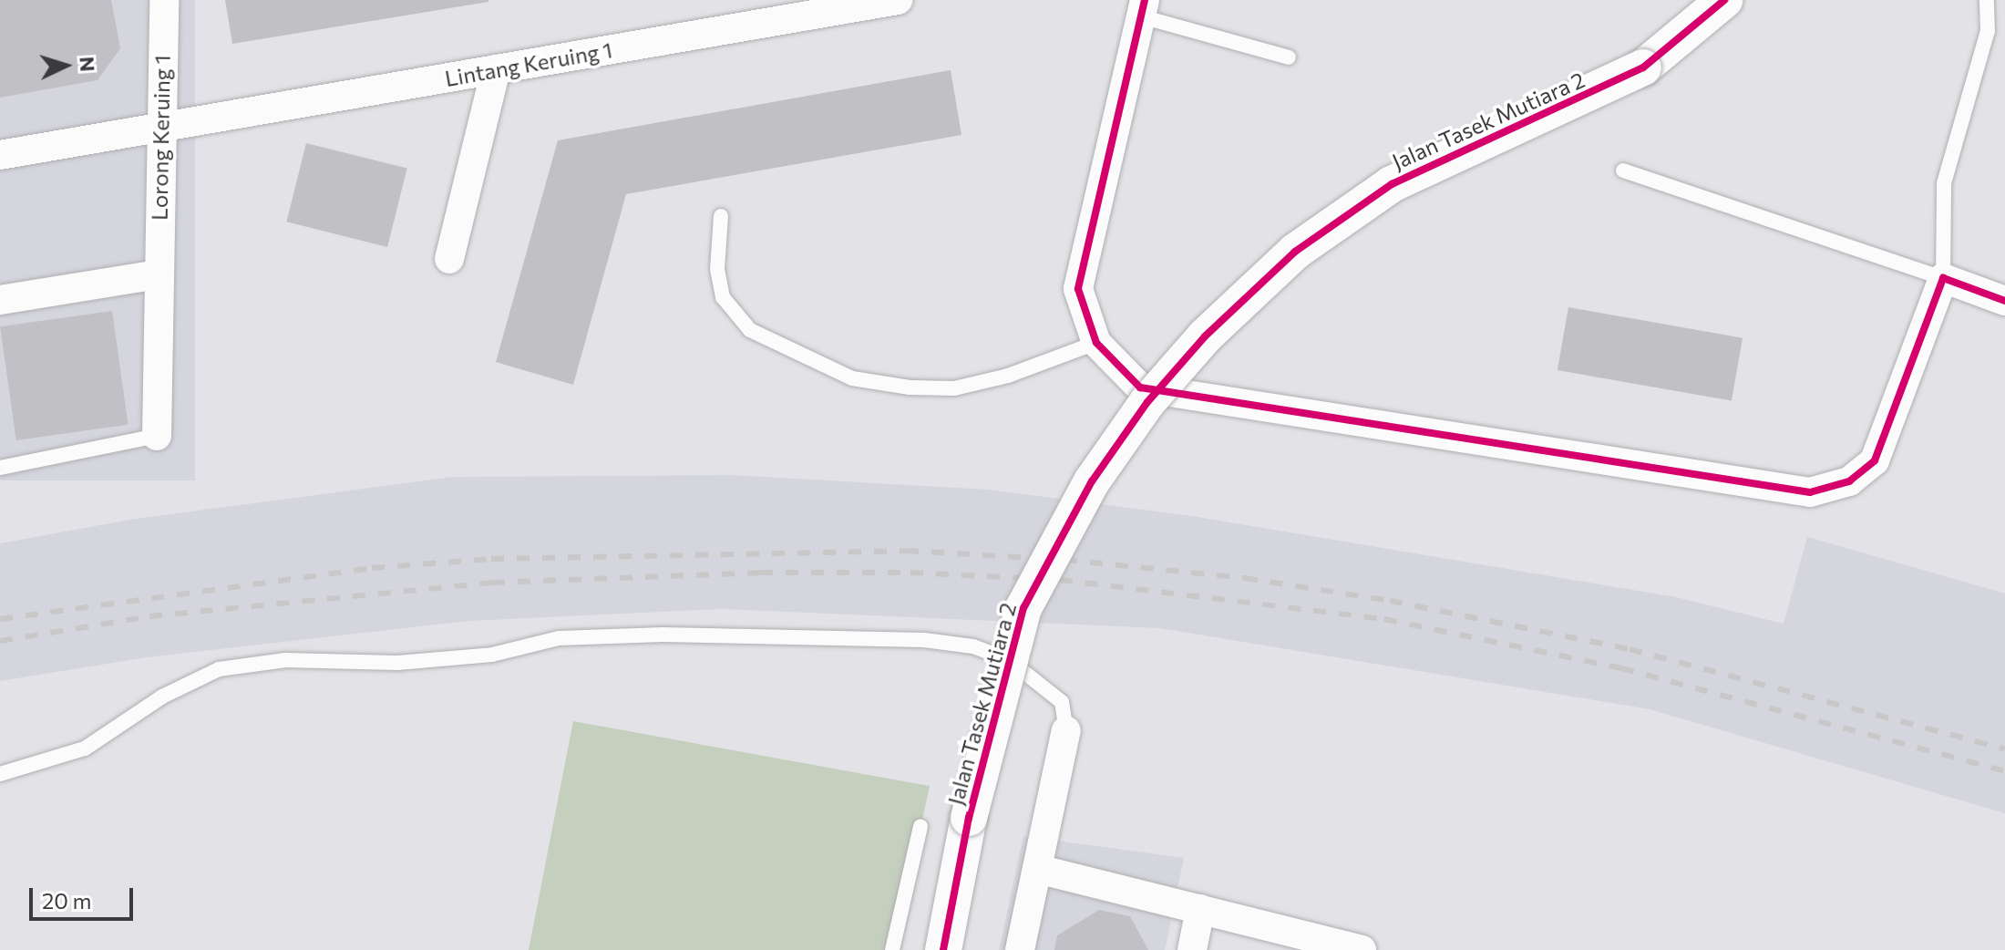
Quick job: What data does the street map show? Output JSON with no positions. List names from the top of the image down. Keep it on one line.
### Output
{"streets":{"street":["Lintang Keruing 1","Jalan Tasek Mutiara 2","Lorong Keruing 1"]},"crossings":[["Lintang Keruing 1","Lorong Keruing 1"]],"scale_bar":"20 m","north":"right"}
